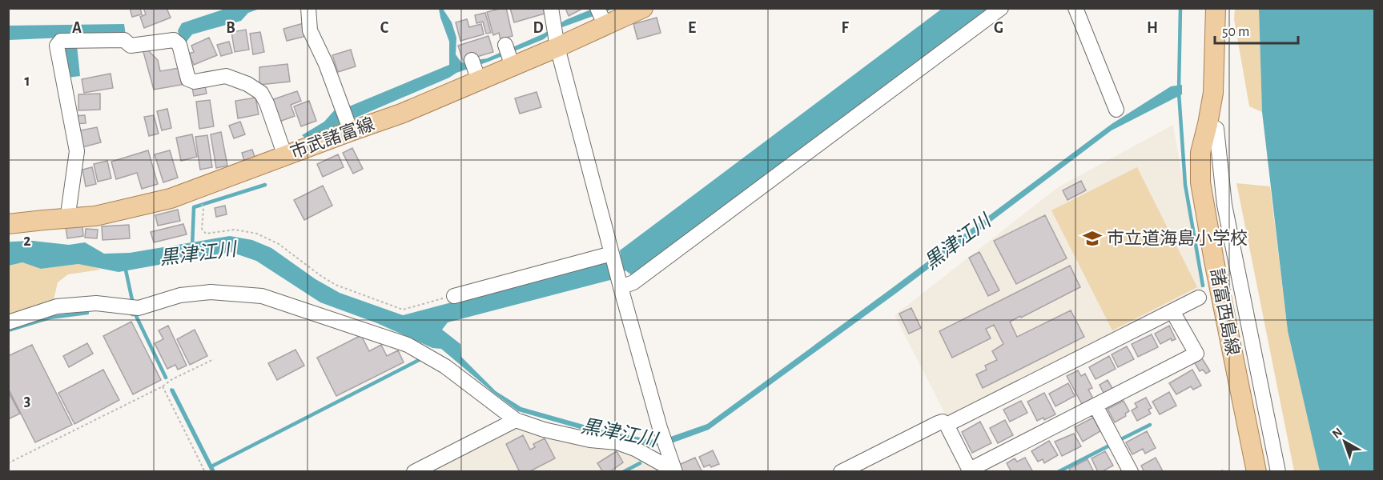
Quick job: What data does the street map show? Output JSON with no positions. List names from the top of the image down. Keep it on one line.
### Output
{"streets":{"main road":["市武諸富線","諸富西島線"]},"water":["黒津江川"],"places":{"school or university":["市立道海島小学校"]},"scale_bar":"50 m","north":"top left","grid":{"columns":["A","B","C","D","E","F","G","H"],"rows":["1","2","3"]}}
